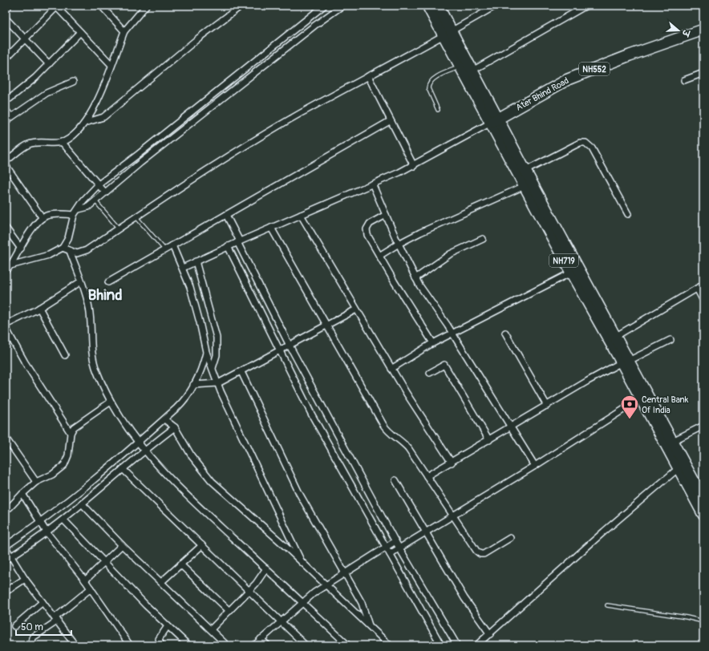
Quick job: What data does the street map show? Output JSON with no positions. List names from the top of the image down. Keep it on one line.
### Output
{"streets":{"highway":["NH552","Ater Bhind Road","NH719"]},"crossings":[["Ater Bhind Road","NH719"]],"districts":["Bhind"],"places":{"bank":["Central Bank Of India"]},"scale_bar":"50 m","north":"right"}
